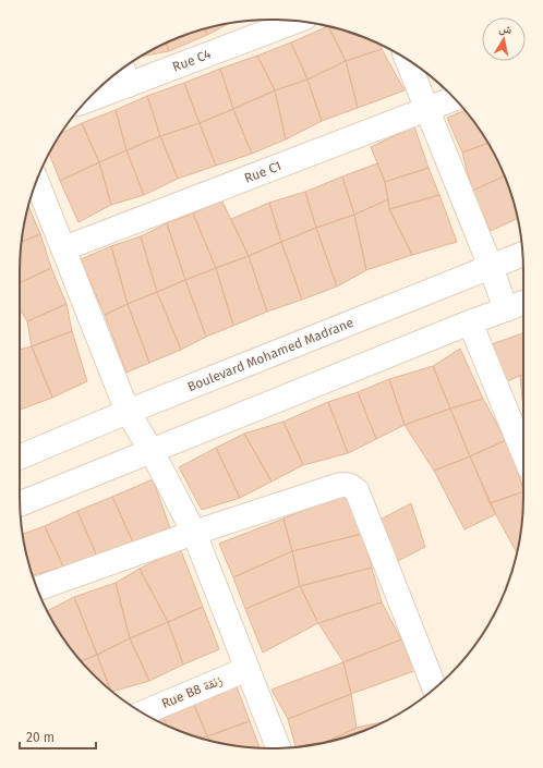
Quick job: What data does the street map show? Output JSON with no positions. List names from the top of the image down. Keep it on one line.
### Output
{"streets":{"street":["Rue C4","Rue C1","Boulevard Mohamed Madrane","Rue B8 زنقة"]},"scale_bar":"20 m","north":"top"}
